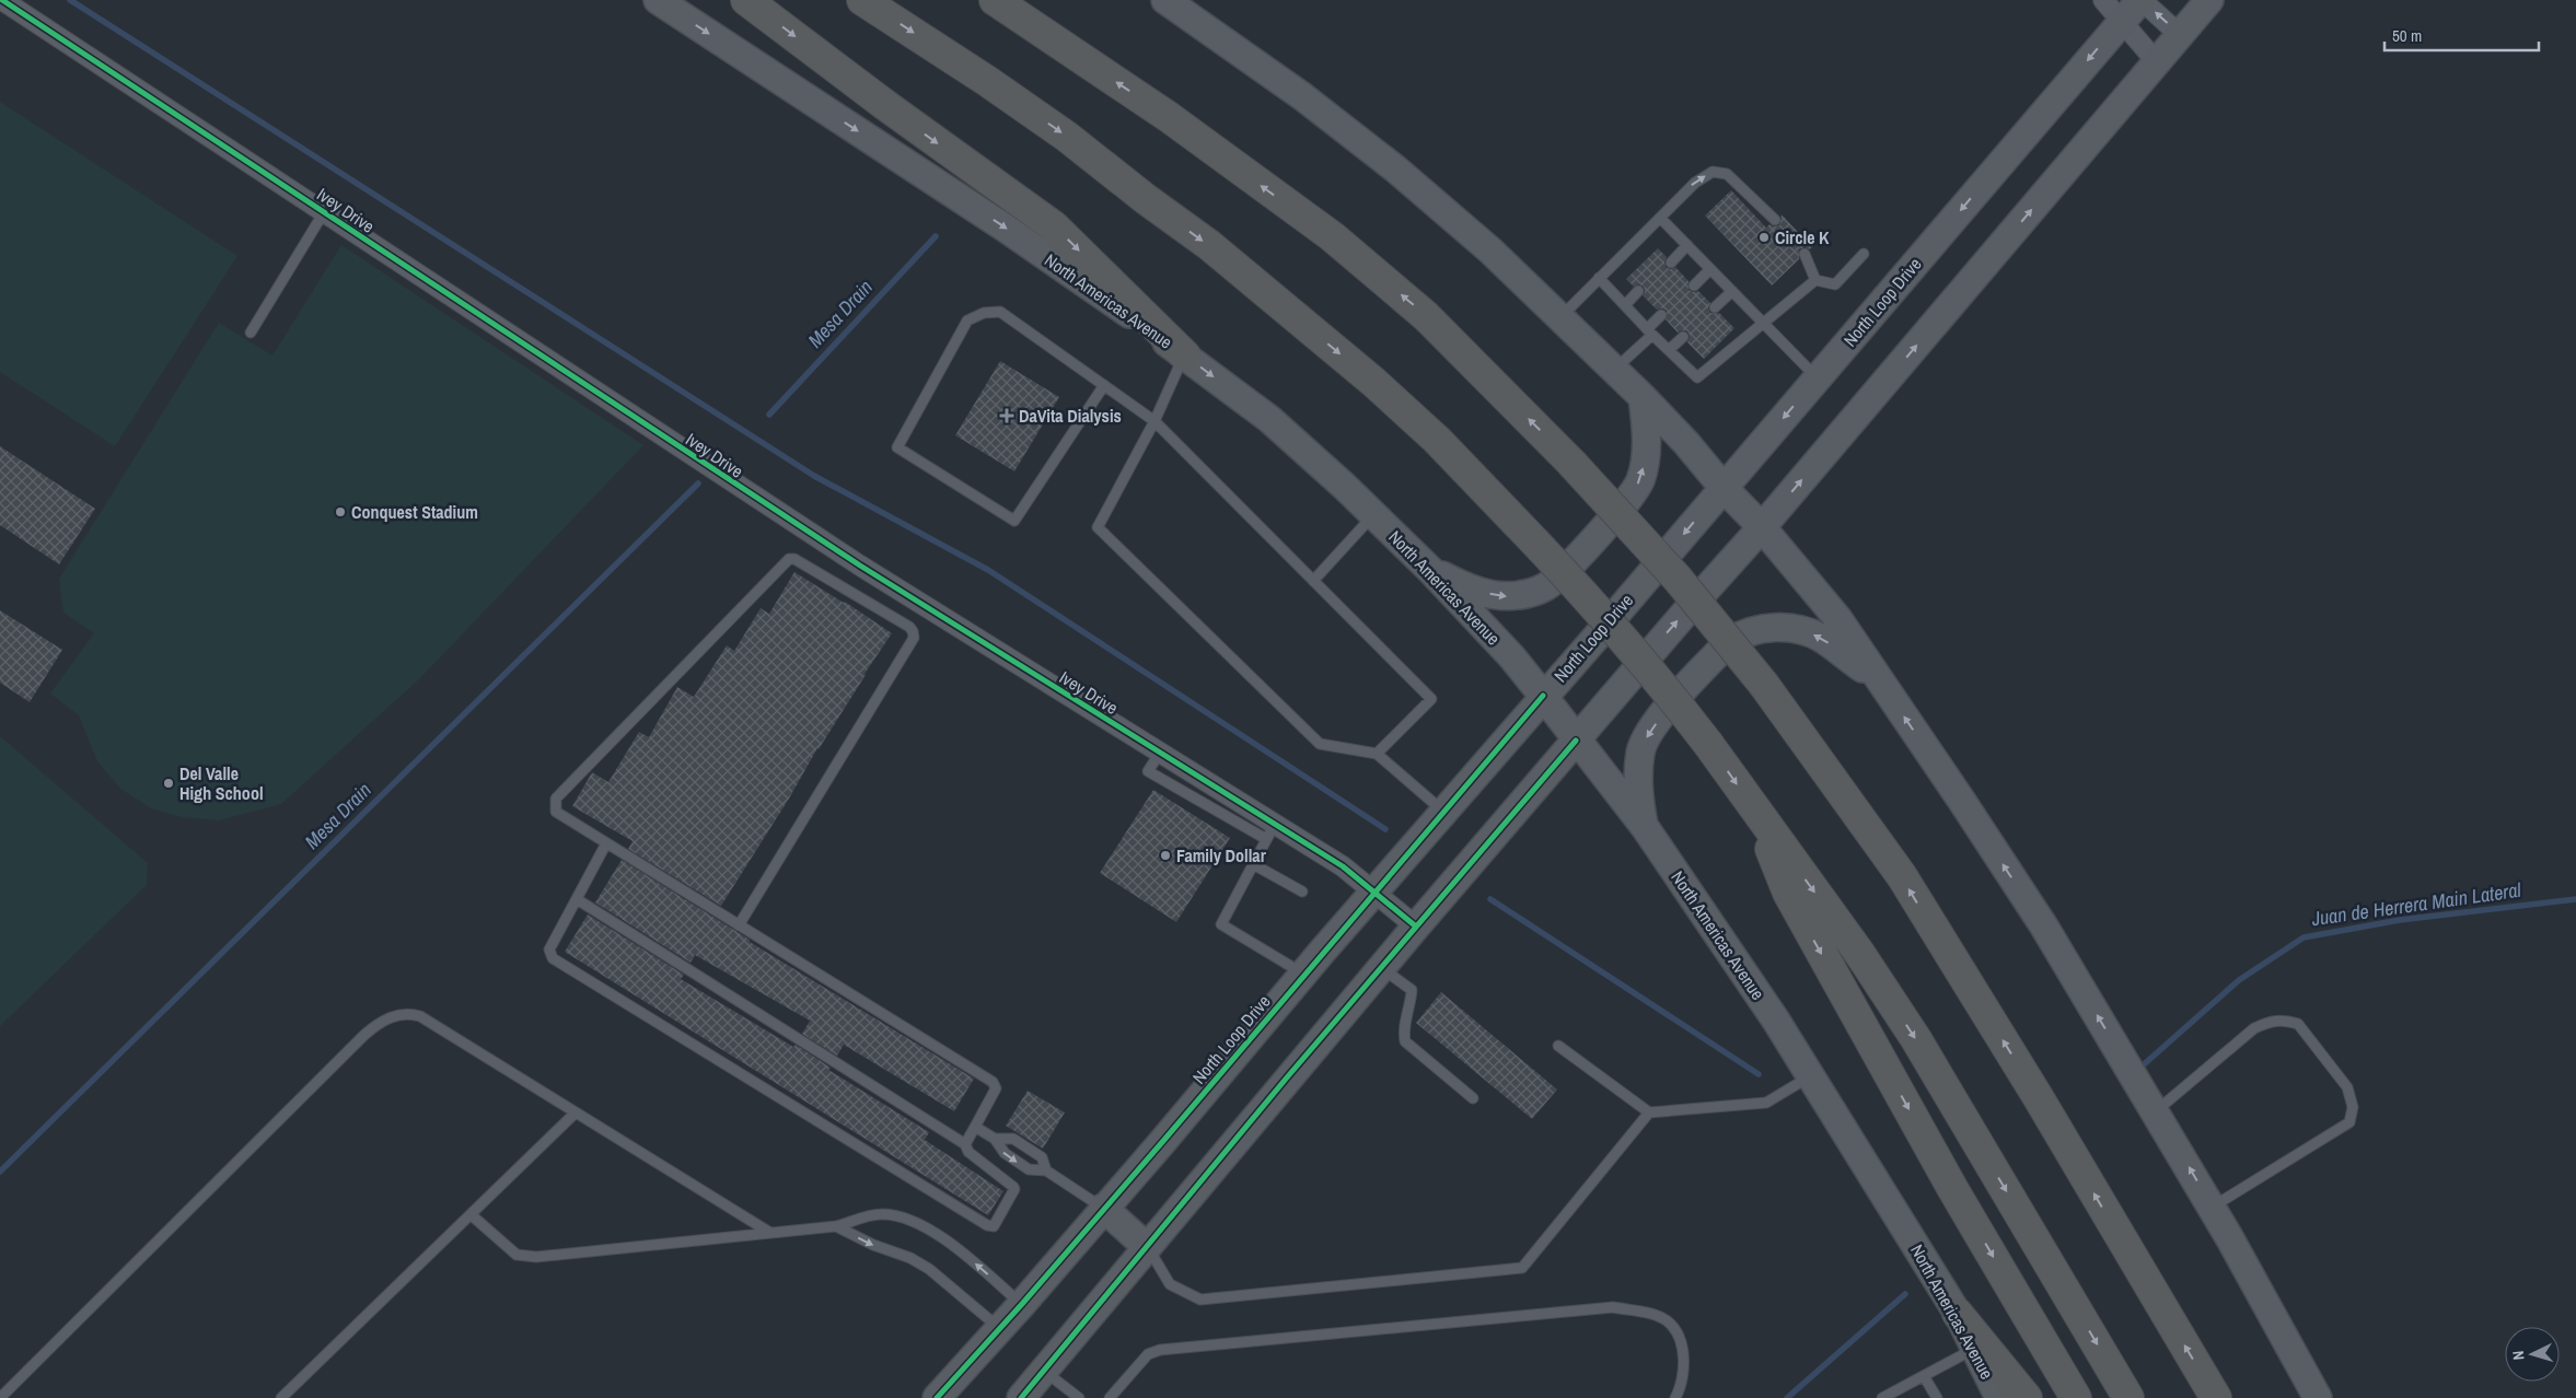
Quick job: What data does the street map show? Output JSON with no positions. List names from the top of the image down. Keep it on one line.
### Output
{"streets":{"main road":["North Americas Avenue","North Loop Drive"],"street":["Ivey Drive"]},"crossings":[["Ivey Drive","North Loop Drive"],["North Americas Avenue","North Loop Drive"]],"one_way":["North Americas Avenue"],"water":["Mesa Drain","Juan de Herrera Main Lateral"],"places":{"other":["Circle K","Conquest Stadium","Del Valle High School","Family Dollar"],"health":["DaVita Dialysis"]},"scale_bar":"50 m","north":"left"}
